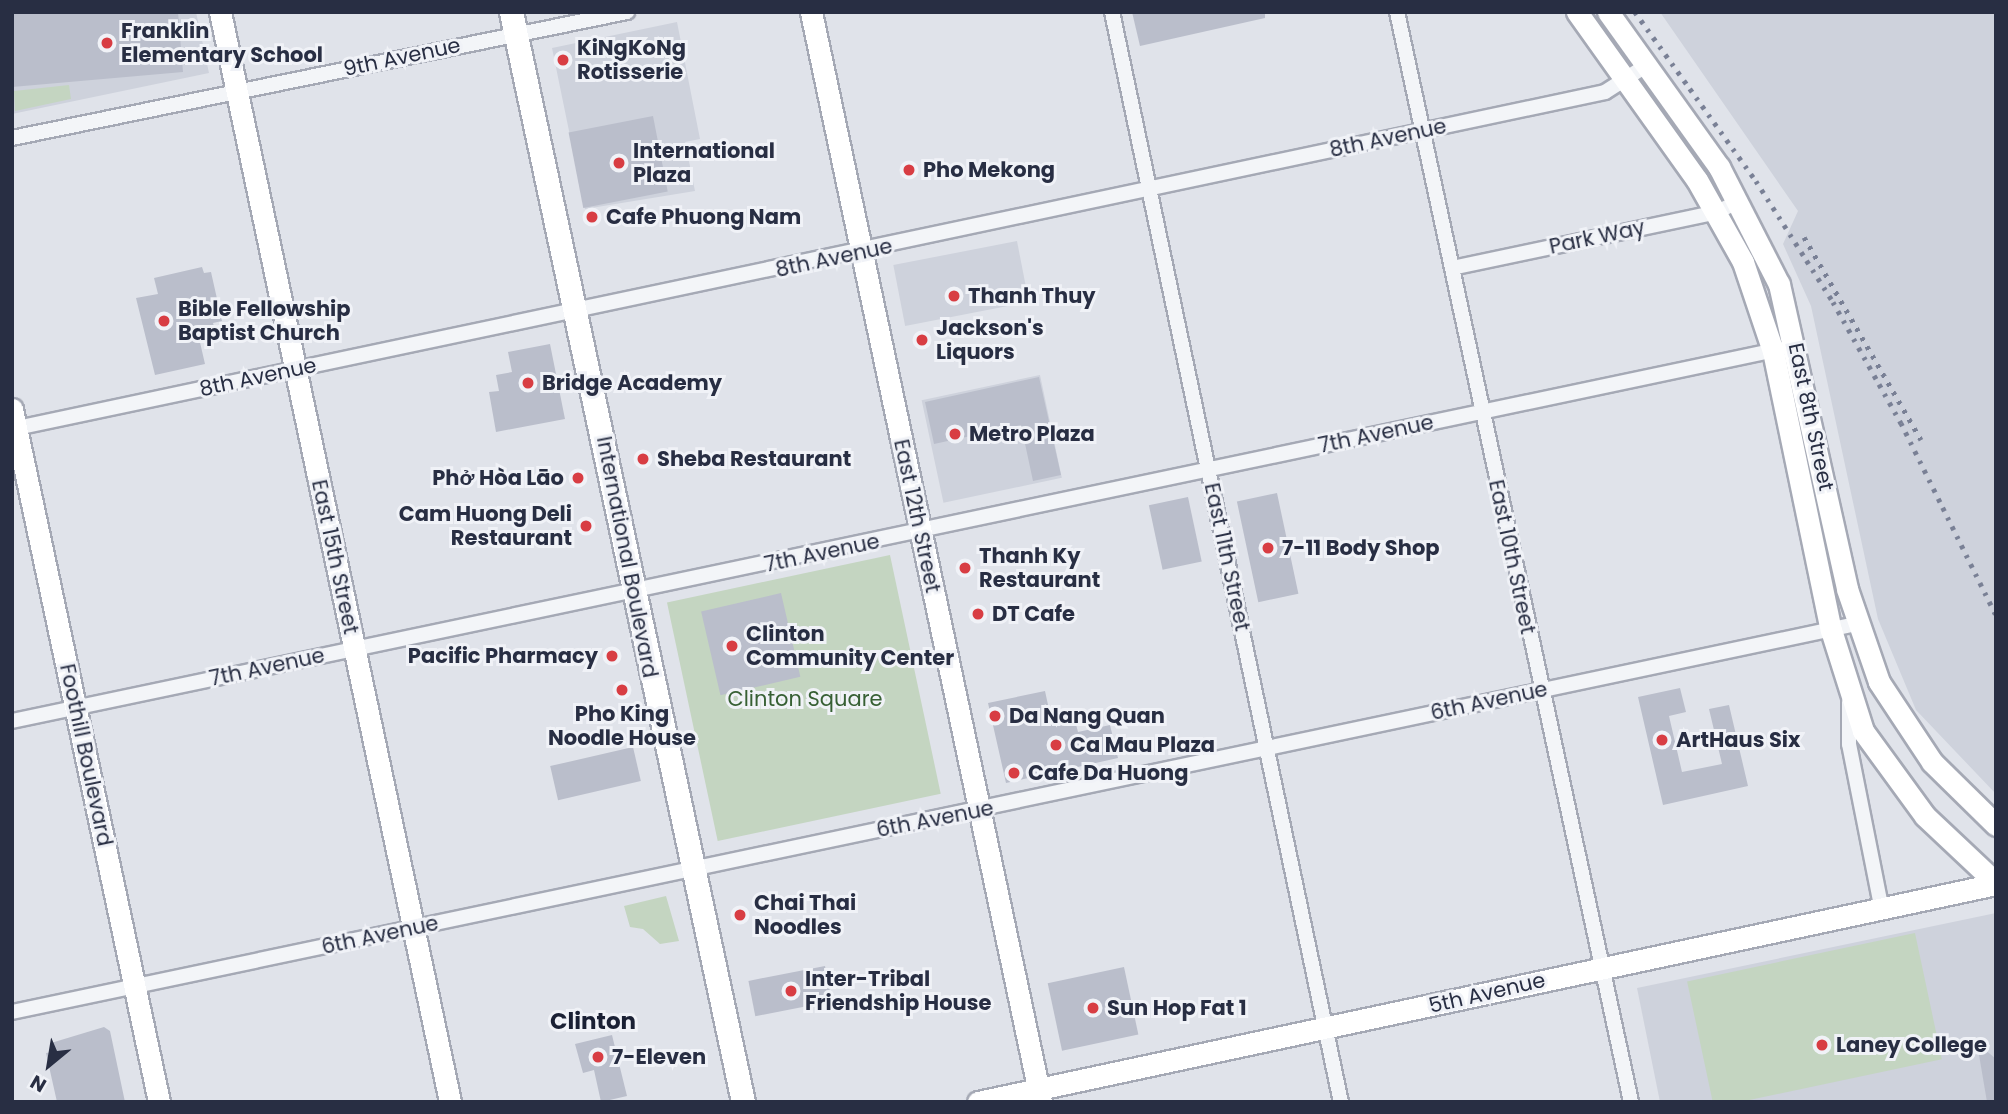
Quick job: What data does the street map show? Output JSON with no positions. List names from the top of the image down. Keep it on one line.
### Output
{"streets":{"main road":["East 8th Street","East 12th Street","East 15th Street","International Boulevard","Foothill Boulevard","5th Avenue"],"street":["9th Avenue","8th Avenue","Park Way","7th Avenue","East 11th Street","East 10th Street","6th Avenue"]},"crossings":[["9th Avenue","East 15th Street"],["9th Avenue","International Boulevard"],["8th Avenue","East 8th Street"],["8th Avenue","East 12th Street"],["8th Avenue","East 15th Street"],["8th Avenue","International Boulevard"],["8th Avenue","East 11th Street"],["8th Avenue","East 10th Street"],["8th Avenue","Foothill Boulevard"],["Park Way","East 8th Street"],["Park Way","East 10th Street"],["East 8th Street","7th Avenue"],["East 8th Street","6th Avenue"],["East 8th Street","5th Avenue"],["7th Avenue","East 12th Street"],["7th Avenue","East 15th Street"],["7th Avenue","International Boulevard"],["7th Avenue","East 11th Street"],["7th Avenue","East 10th Street"],["7th Avenue","Foothill Boulevard"],["East 12th Street","6th Avenue"],["East 12th Street","5th Avenue"],["East 15th Street","6th Avenue"],["International Boulevard","6th Avenue"],["East 11th Street","6th Avenue"],["East 11th Street","5th Avenue"],["East 10th Street","6th Avenue"],["East 10th Street","5th Avenue"],["6th Avenue","Foothill Boulevard"]],"districts":["Clinton"],"parks":["Clinton Square"],"places":["Franklin Elementary School","KiNgKoNg Rotisserie","International Plaza","Pho Mekong","Cafe Phuong Nam","Thanh Thuy","Bible Fellowship Baptist Church","Jackson's Liquors","Bridge Academy","Metro Plaza","Sheba Restaurant","Phở Hòa Lāo","Cam Huong Deli Restaurant","7-11 Body Shop","Thanh Ky Restaurant","DT Cafe","Clinton Community Center","Pacific Pharmacy","Pho King Noodle House","Da Nang Quan","ArtHaus Six","Ca Mau Plaza","Cafe Da Huong","Chai Thai Noodles","Inter-Tribal Friendship House","Sun Hop Fat 1","Laney College","7-Eleven"],"north":"bottom left"}
